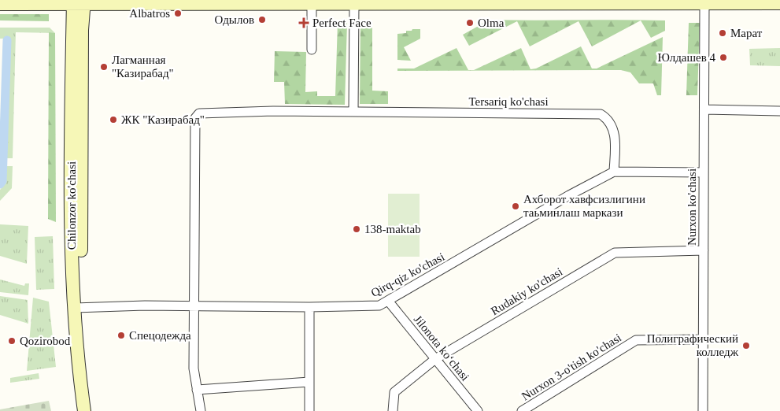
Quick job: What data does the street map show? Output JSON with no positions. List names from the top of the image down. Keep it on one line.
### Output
{"streets":{"main road":["Chilonzor ko'chasi"],"street":["Tersariq ko'chasi","Nurxon ko'chasi","Qirq-qiz ko'chasi","Rudakiy ko'chasi","Jilonota ko‘chasi","Nurxon 3-o'tish ko'chasi"]},"crossings":[["Tersariq ko'chasi","Qirq-qiz ko'chasi"],["Chilonzor ko'chasi","Qirq-qiz ko'chasi"],["Nurxon ko'chasi","Qirq-qiz ko'chasi"],["Nurxon ko'chasi","Rudakiy ko'chasi"],["Nurxon ko'chasi","Nurxon 3-o'tish ko'chasi"],["Qirq-qiz ko'chasi","Jilonota ko‘chasi"],["Rudakiy ko'chasi","Jilonota ko‘chasi"]],"places":{"other":["Albatros","Одылов","Olma","Марат","Юлдашев 4","Лагманная \"Казирабад\"","ЖК \"Казирабад\"","Ахборот хавфсизлигини таьминлаш маркази","138-maktab","Спецодежда","Qozirobod","Полиграфический колледж"],"health":["Perfect Face"]}}
